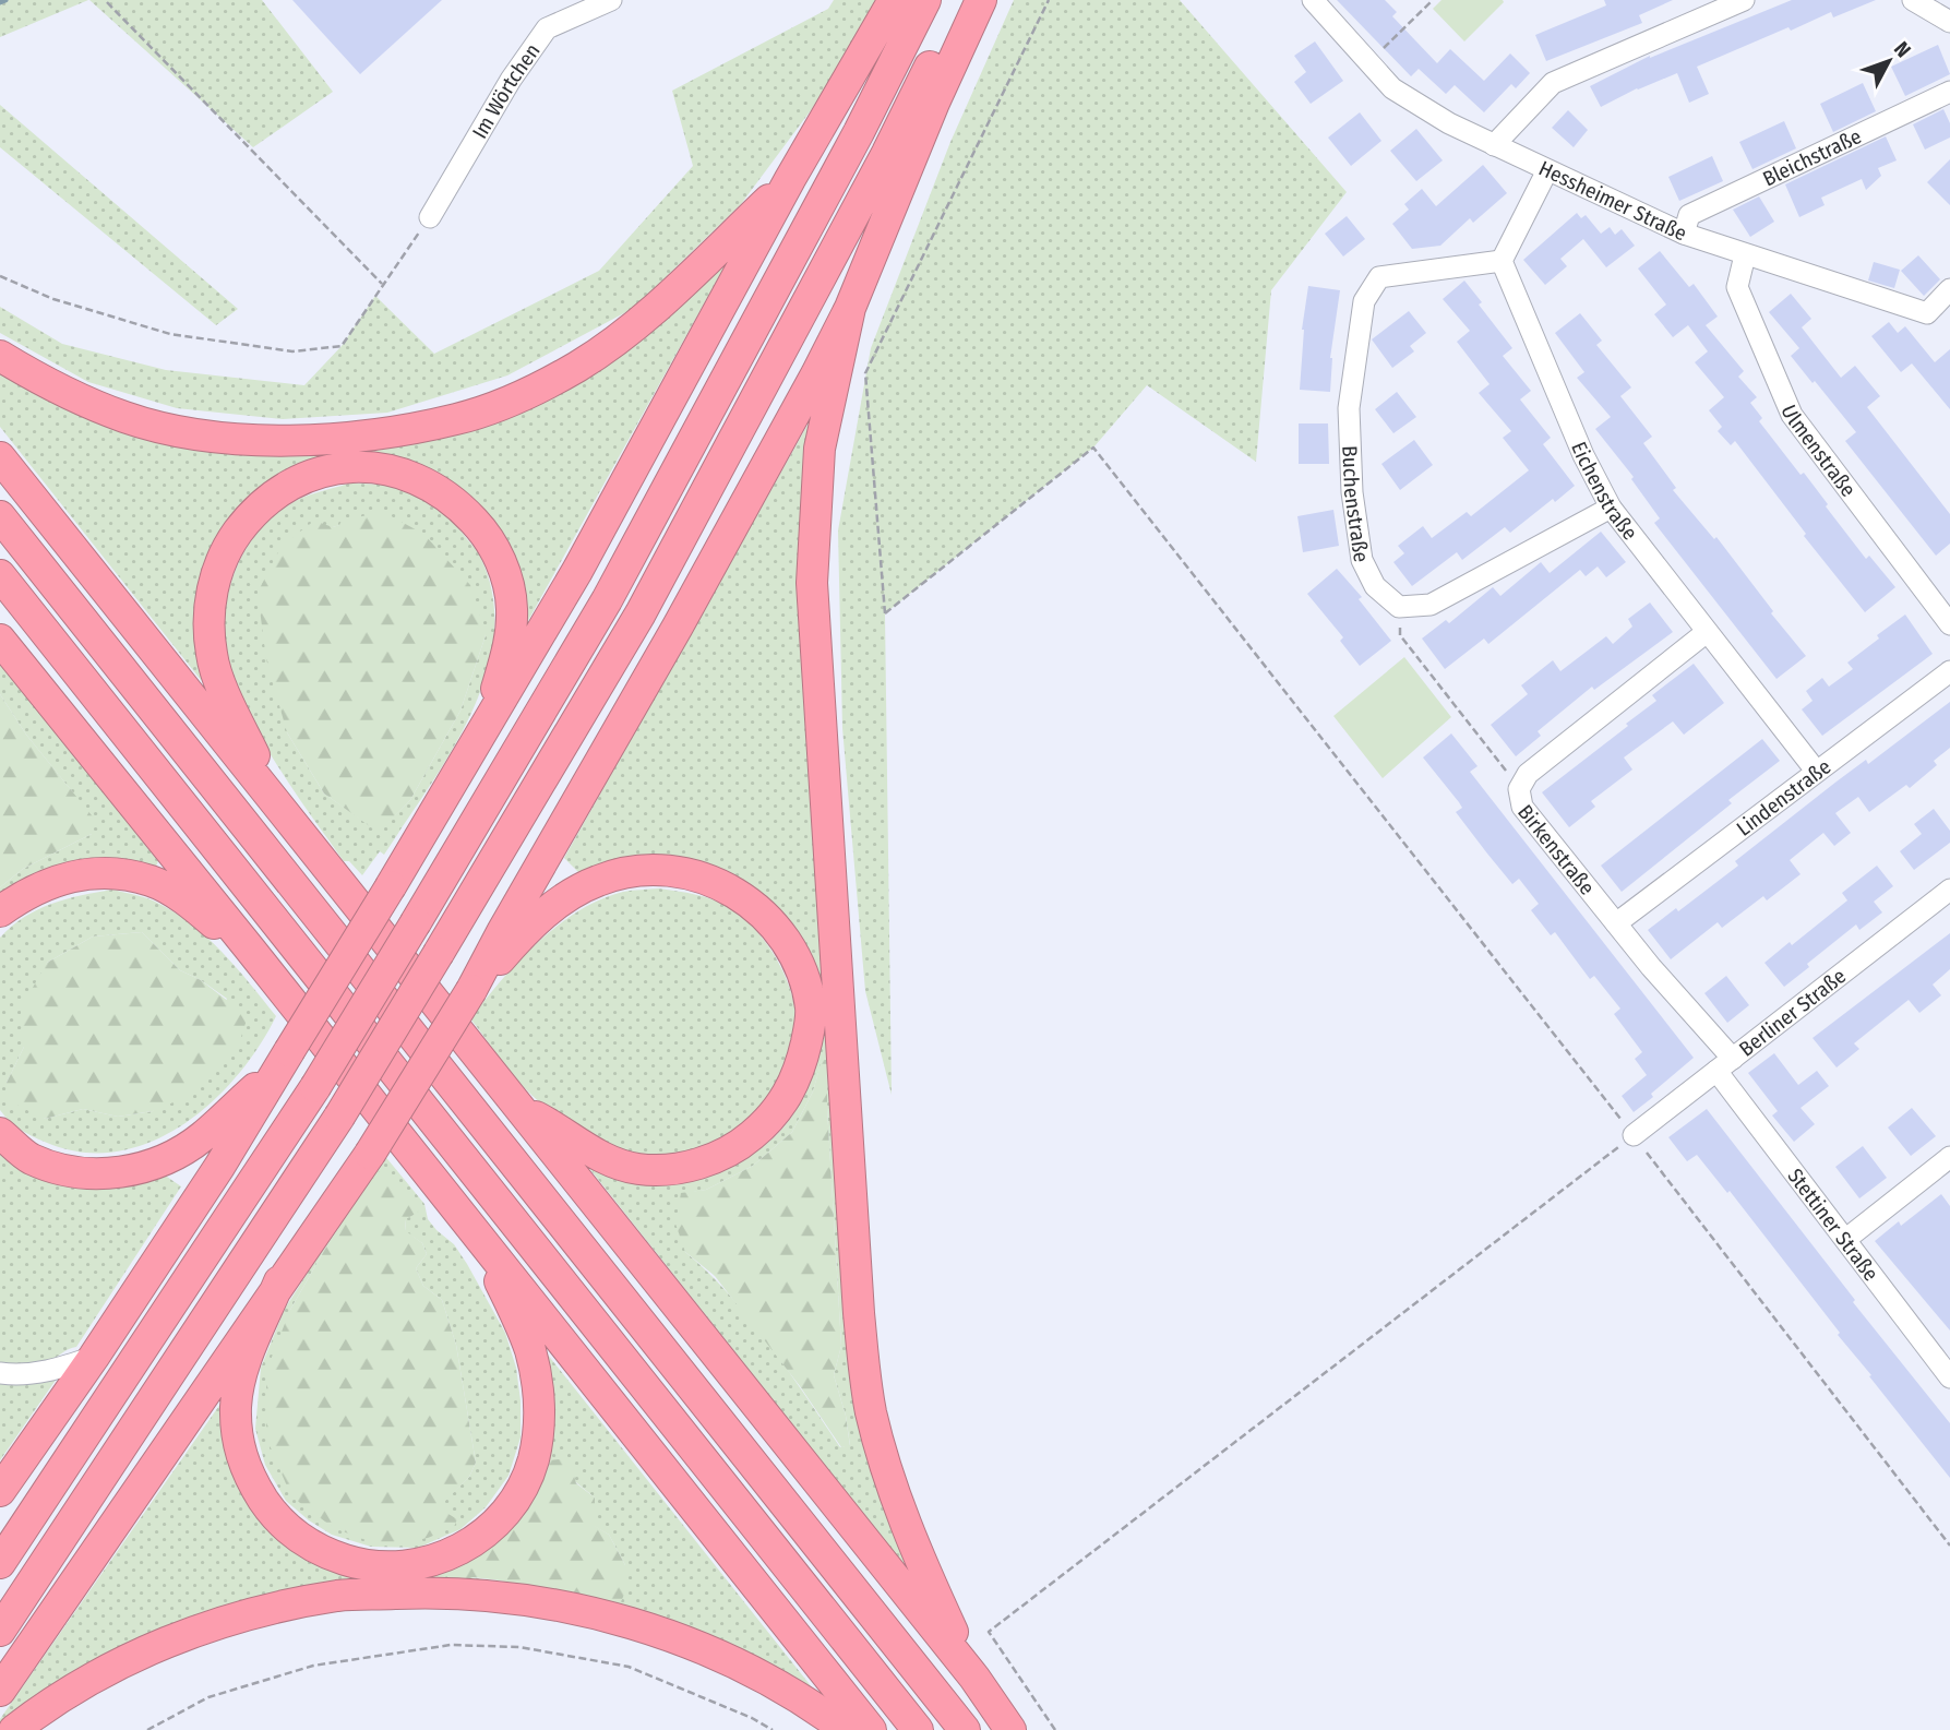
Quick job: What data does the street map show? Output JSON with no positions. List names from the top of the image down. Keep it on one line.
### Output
{"streets":{"street":["Im Wörtchen","Bleichstraße","Hessheimer Straße","Ulmenstraße","Eichenstraße","Buchenstraße","Lindenstraße","Birkenstraße","Berliner Straße","Stettiner Straße"]},"crossings":[["Bleichstraße","Hessheimer Straße"],["Hessheimer Straße","Ulmenstraße"],["Eichenstraße","Buchenstraße"],["Eichenstraße","Lindenstraße"],["Eichenstraße","Birkenstraße"],["Lindenstraße","Birkenstraße"],["Birkenstraße","Berliner Straße"],["Birkenstraße","Stettiner Straße"],["Berliner Straße","Stettiner Straße"]],"north":"top right"}
